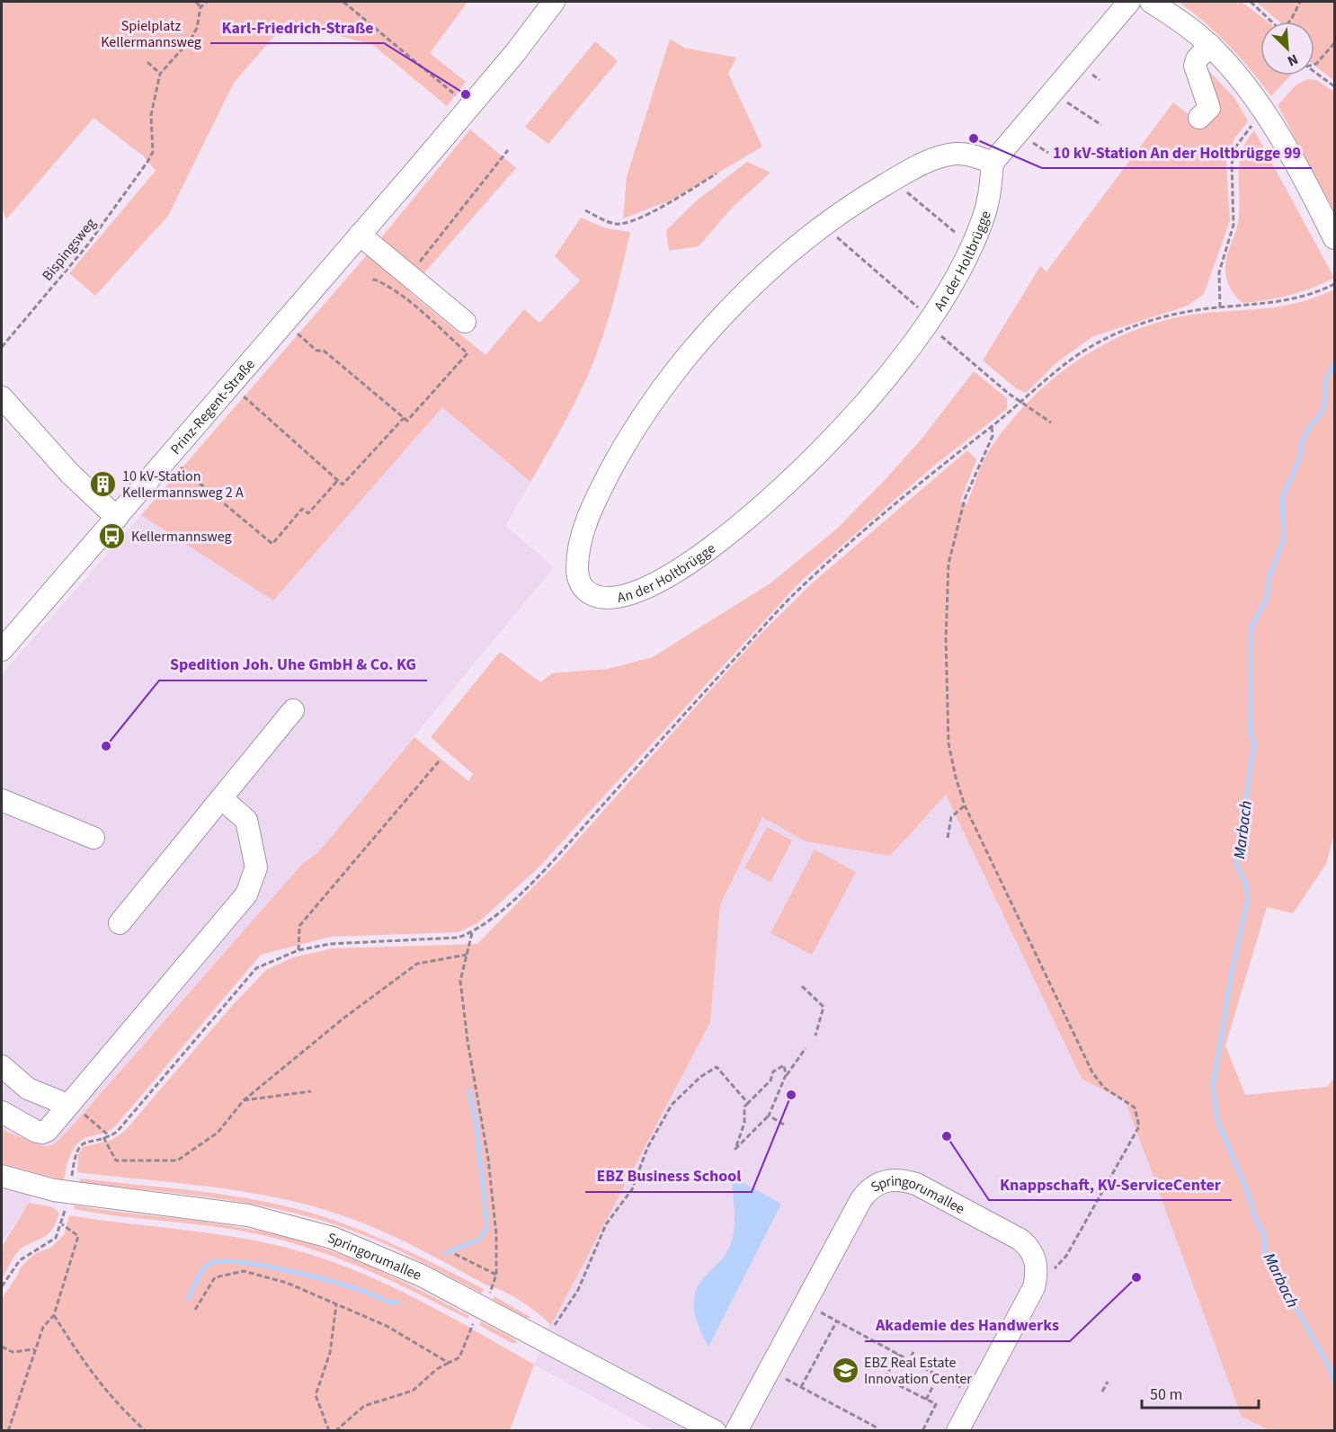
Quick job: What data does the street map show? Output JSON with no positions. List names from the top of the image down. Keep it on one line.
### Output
{"streets":{"street":["An der Holtbrügge","Prinz-Regent-Straße","Springorumallee"],"path":["Bispingsweg"]},"water":["Marbach"],"parks":["Spielplatz Kellermannsweg"],"places":{"other":["Karl-Friedrich-Straße","10 kV-Station An der Holtbrügge 99","Spedition Joh. Uhe GmbH & Co. KG","EBZ Business School","Knappschaft, KV-ServiceCenter","Akademie des Handwerks"],"building":["10 kV-Station Kellermannsweg 2 A"],"bus stop":["Kellermannsweg"],"school or university":["EBZ Real Estate Innovation Center"]},"scale_bar":"50 m","north":"bottom right"}
